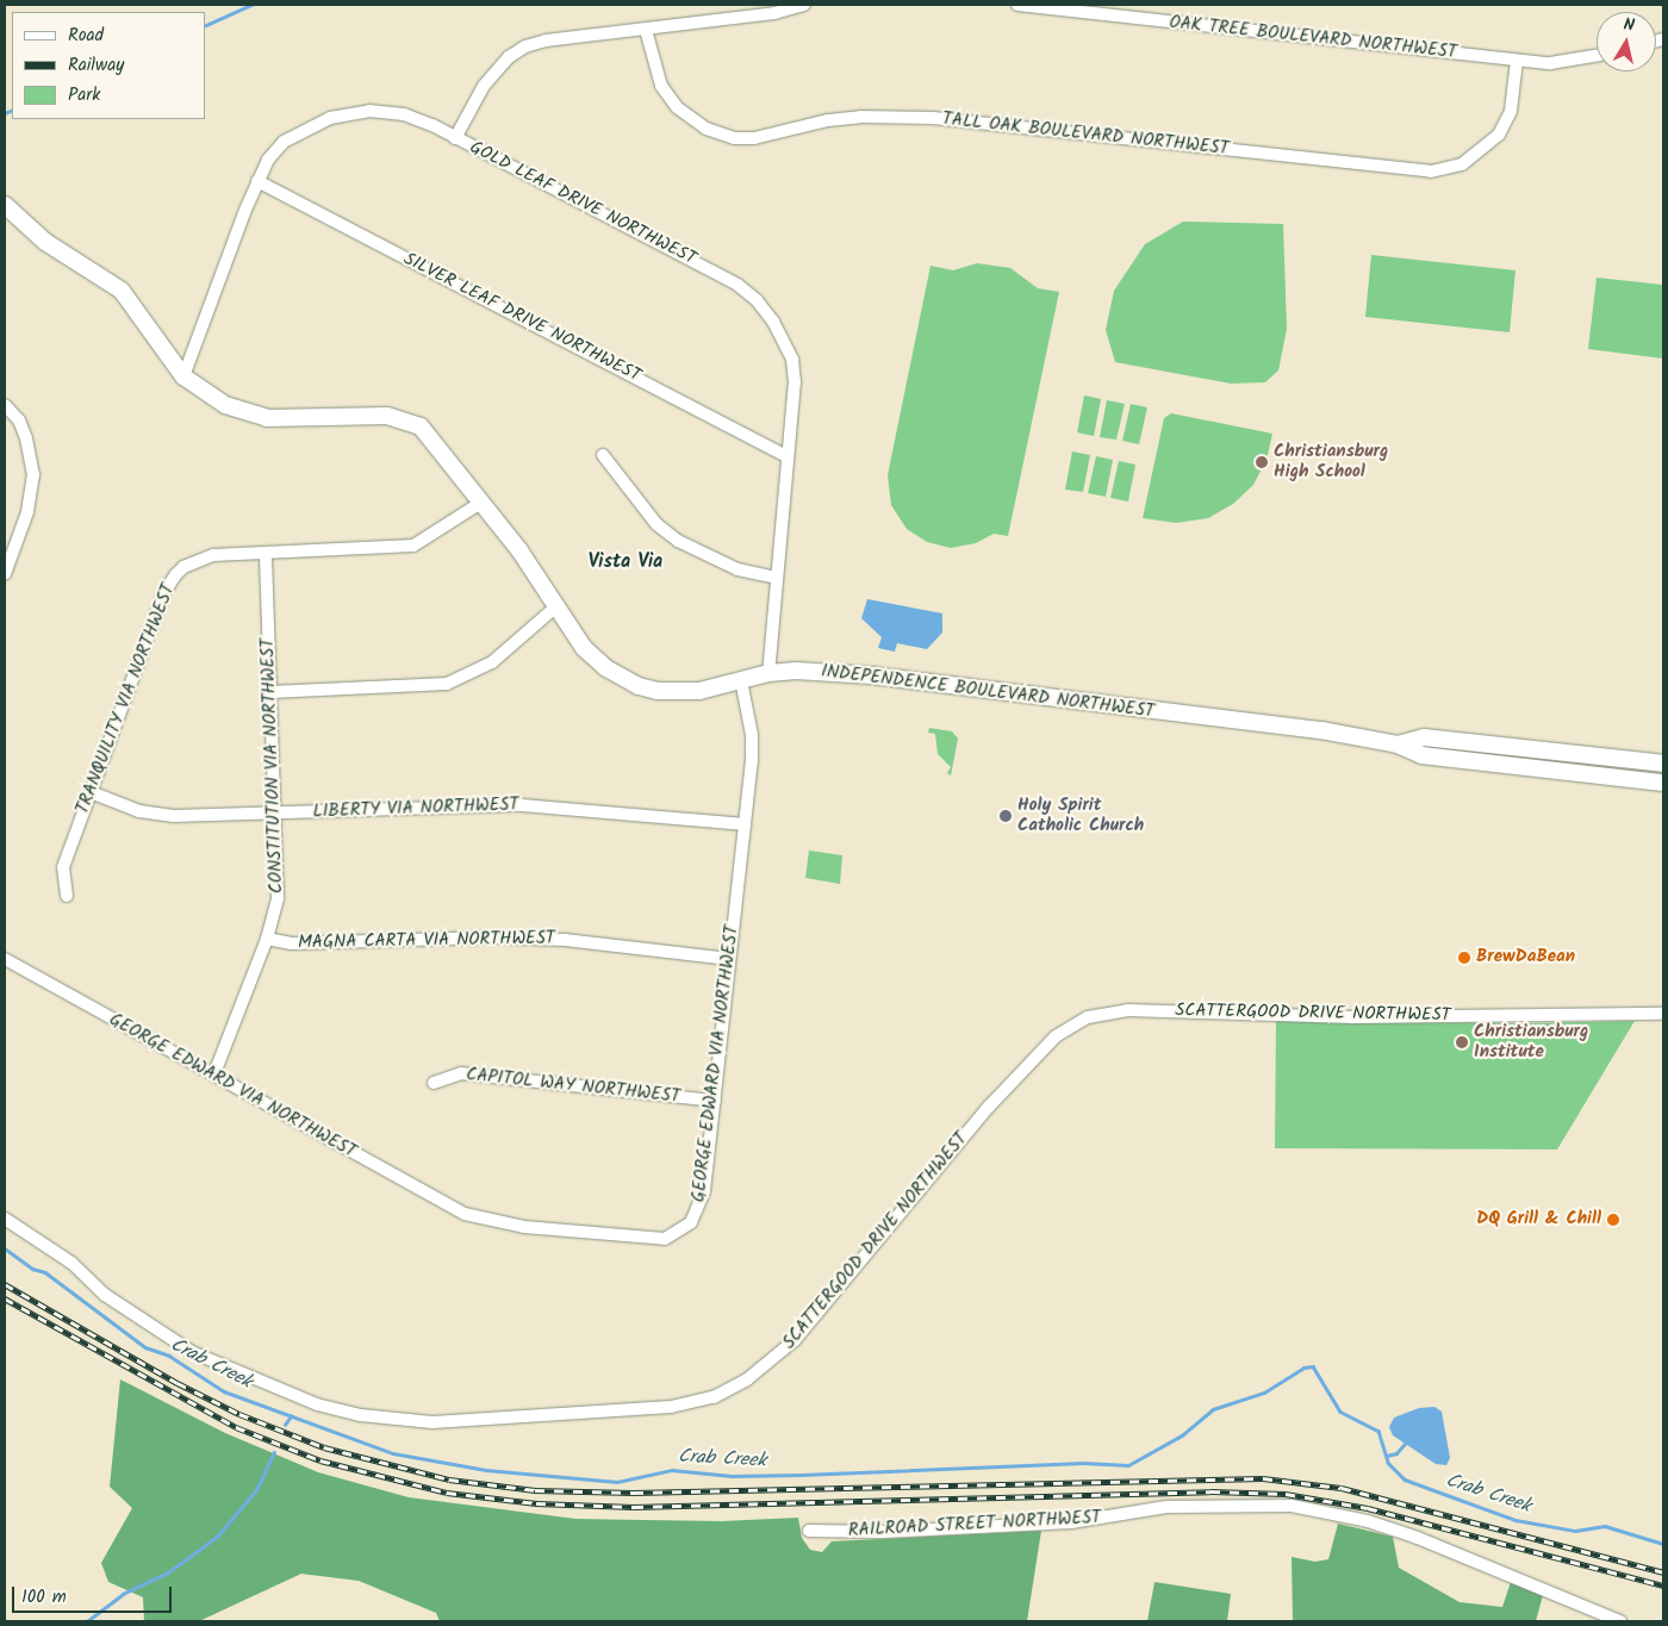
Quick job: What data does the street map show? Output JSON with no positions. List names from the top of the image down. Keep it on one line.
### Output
{"streets":{"street":["OAK TREE BOULEVARD NORTHWEST","TALL OAK BOULEVARD NORTHWEST","GOLD LEAF DRIVE NORTHWEST","SILVER LEAF DRIVE NORTHWEST","INDEPENDENCE BOULEVARD NORTHWEST","TRANQUILITY VIA NORTHWEST","CONSTITUTION VIA NORTHWEST","LIBERTY VIA NORTHWEST","MAGNA CARTA VIA NORTHWEST","SCATTERGOOD DRIVE NORTHWEST","GEORGE EDWARD VIA NORTHWEST","CAPITOL WAY NORTHWEST","RAILROAD STREET NORTHWEST"]},"crossings":[["OAK TREE BOULEVARD NORTHWEST","TALL OAK BOULEVARD NORTHWEST"],["GOLD LEAF DRIVE NORTHWEST","SILVER LEAF DRIVE NORTHWEST"],["GOLD LEAF DRIVE NORTHWEST","INDEPENDENCE BOULEVARD NORTHWEST"],["INDEPENDENCE BOULEVARD NORTHWEST","TRANQUILITY VIA NORTHWEST"],["INDEPENDENCE BOULEVARD NORTHWEST","GEORGE EDWARD VIA NORTHWEST"],["TRANQUILITY VIA NORTHWEST","CONSTITUTION VIA NORTHWEST"],["TRANQUILITY VIA NORTHWEST","LIBERTY VIA NORTHWEST"],["CONSTITUTION VIA NORTHWEST","LIBERTY VIA NORTHWEST"],["CONSTITUTION VIA NORTHWEST","MAGNA CARTA VIA NORTHWEST"],["CONSTITUTION VIA NORTHWEST","GEORGE EDWARD VIA NORTHWEST"],["LIBERTY VIA NORTHWEST","GEORGE EDWARD VIA NORTHWEST"],["MAGNA CARTA VIA NORTHWEST","GEORGE EDWARD VIA NORTHWEST"],["GEORGE EDWARD VIA NORTHWEST","CAPITOL WAY NORTHWEST"]],"districts":["Vista Via"],"water":["Crab Creek"],"places":["Christiansburg High School","Holy Spirit Catholic Church","BrewDaBean","Christiansburg Institute","DQ Grill & Chill"],"legend":["Road","Railway","Park"],"scale_bar":"100 m","north":"top"}
